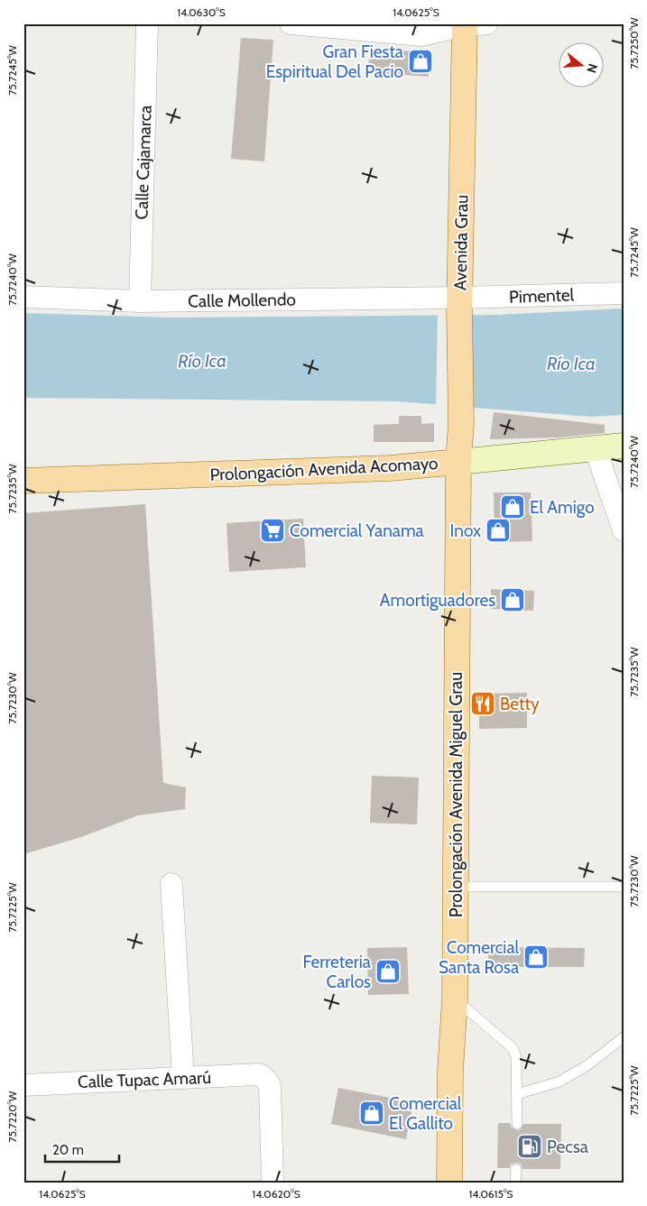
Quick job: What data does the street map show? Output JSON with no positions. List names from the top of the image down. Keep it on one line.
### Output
{"streets":{"main road":["Avenida Grau","Prolongación Avenida Acomayo","Prolongación Avenida Miguel Grau"],"street":["Calle Cajamarca","Pimentel","Calle Mollendo","Calle Tupac Amarú"]},"crossings":[["Calle Cajamarca","Calle Mollendo"],["Avenida Grau","Pimentel"],["Avenida Grau","Calle Mollendo"],["Avenida Grau","Prolongación Avenida Acomayo"],["Avenida Grau","Prolongación Avenida Miguel Grau"],["Pimentel","Calle Mollendo"],["Prolongación Avenida Acomayo","Prolongación Avenida Miguel Grau"]],"water":["Río Ica"],"places":{"shop":["Gran Fiesta Espiritual Del Pacio","El Amigo","Inox","Amortiguadores","Comercial Santa Rosa","Ferreteria Carlos","Comercial El Gallito"],"supermarket":["Comercial Yanama"],"restaurant":["Betty"],"fuel station":["Pecsa"]},"scale_bar":"20 m","north":"right","coordinates":["14.0630°S","14.0625°S","75.7250°W","75.7245°W","75.7240°W","75.7235°W","75.7230°W","75.7225°W","75.7220°W","14.0620°S","14.0615°S"]}
